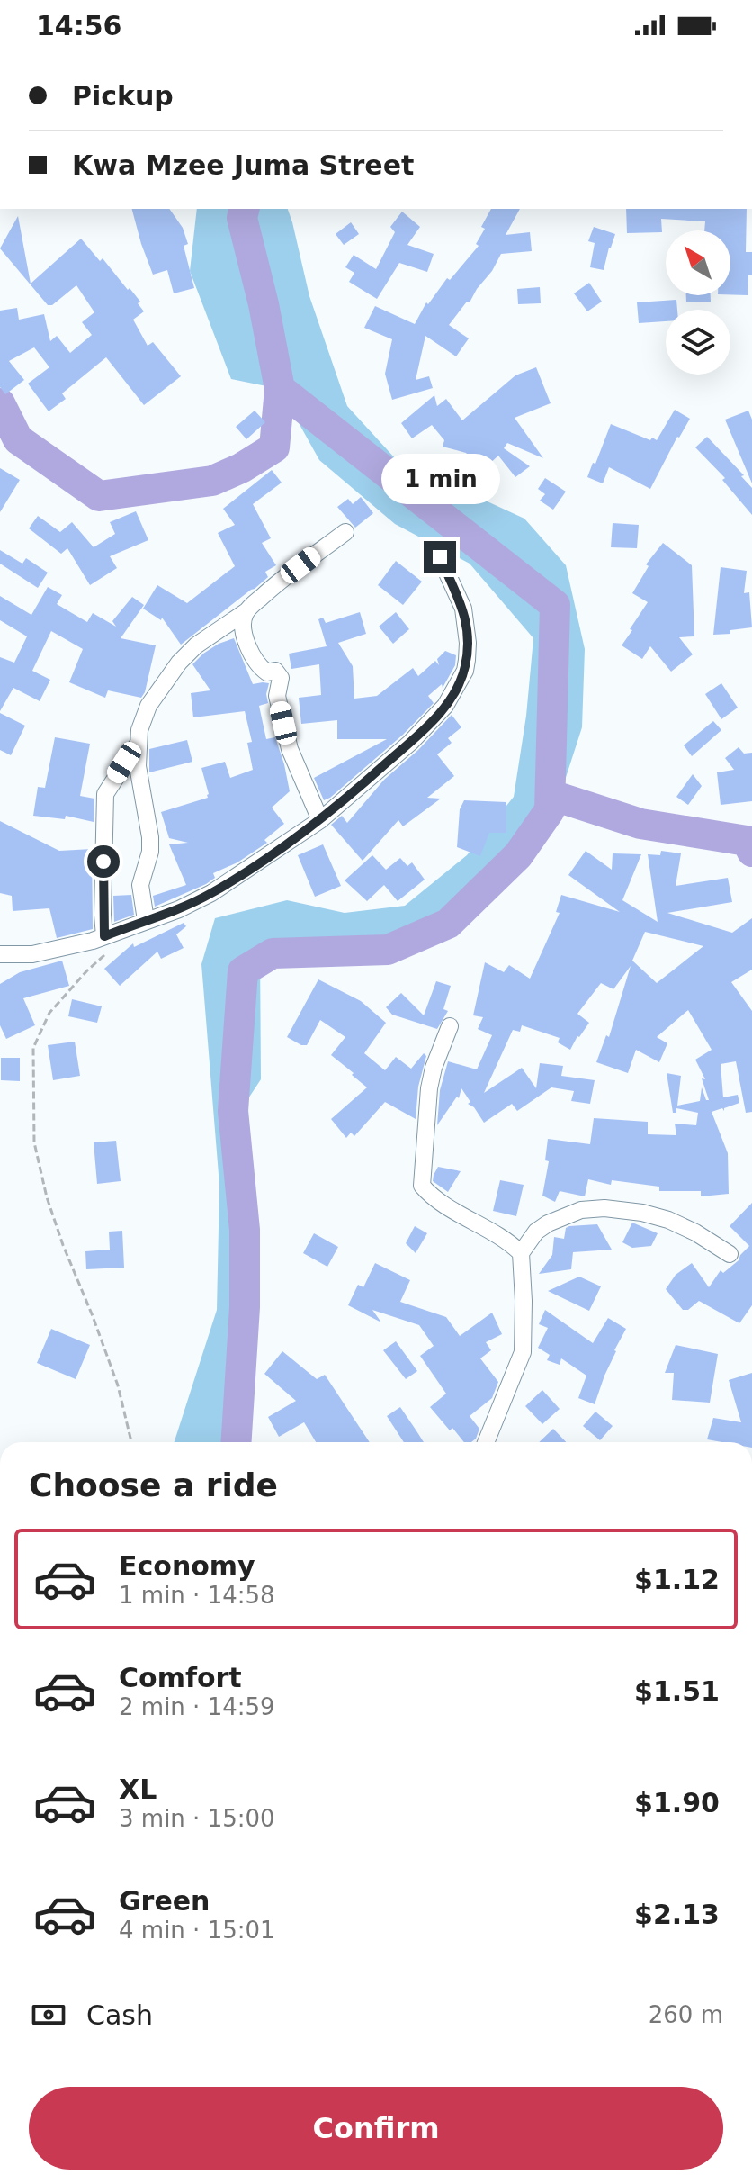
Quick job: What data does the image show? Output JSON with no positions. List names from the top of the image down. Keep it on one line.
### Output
{"north":"top left","page":{"status":"14:56","banner":["Pickup","Kwa Mzee Juma Street"],"bubble":"1 min","heading":"Choose a ride","list":[{"name":"Economy","note":"1 min · 14:58","value":"$1.12"},{"name":"Comfort","note":"2 min · 14:59","value":"$1.51"},{"name":"XL","note":"3 min · 15:00","value":"$1.90"},{"name":"Green","note":"4 min · 15:01","value":"$2.13"}],"pay":["Cash","260 m"],"buttons":"Confirm"}}
